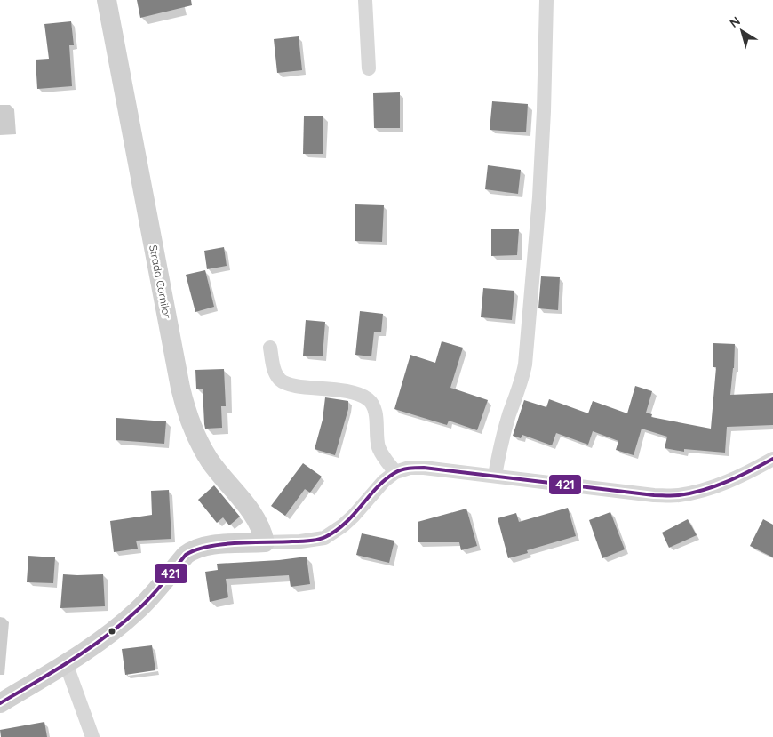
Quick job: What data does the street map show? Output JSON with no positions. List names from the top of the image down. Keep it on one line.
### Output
{"streets":{"street":["Strada Cornilor"]},"lines":["transit line 421"],"north":"top left"}
